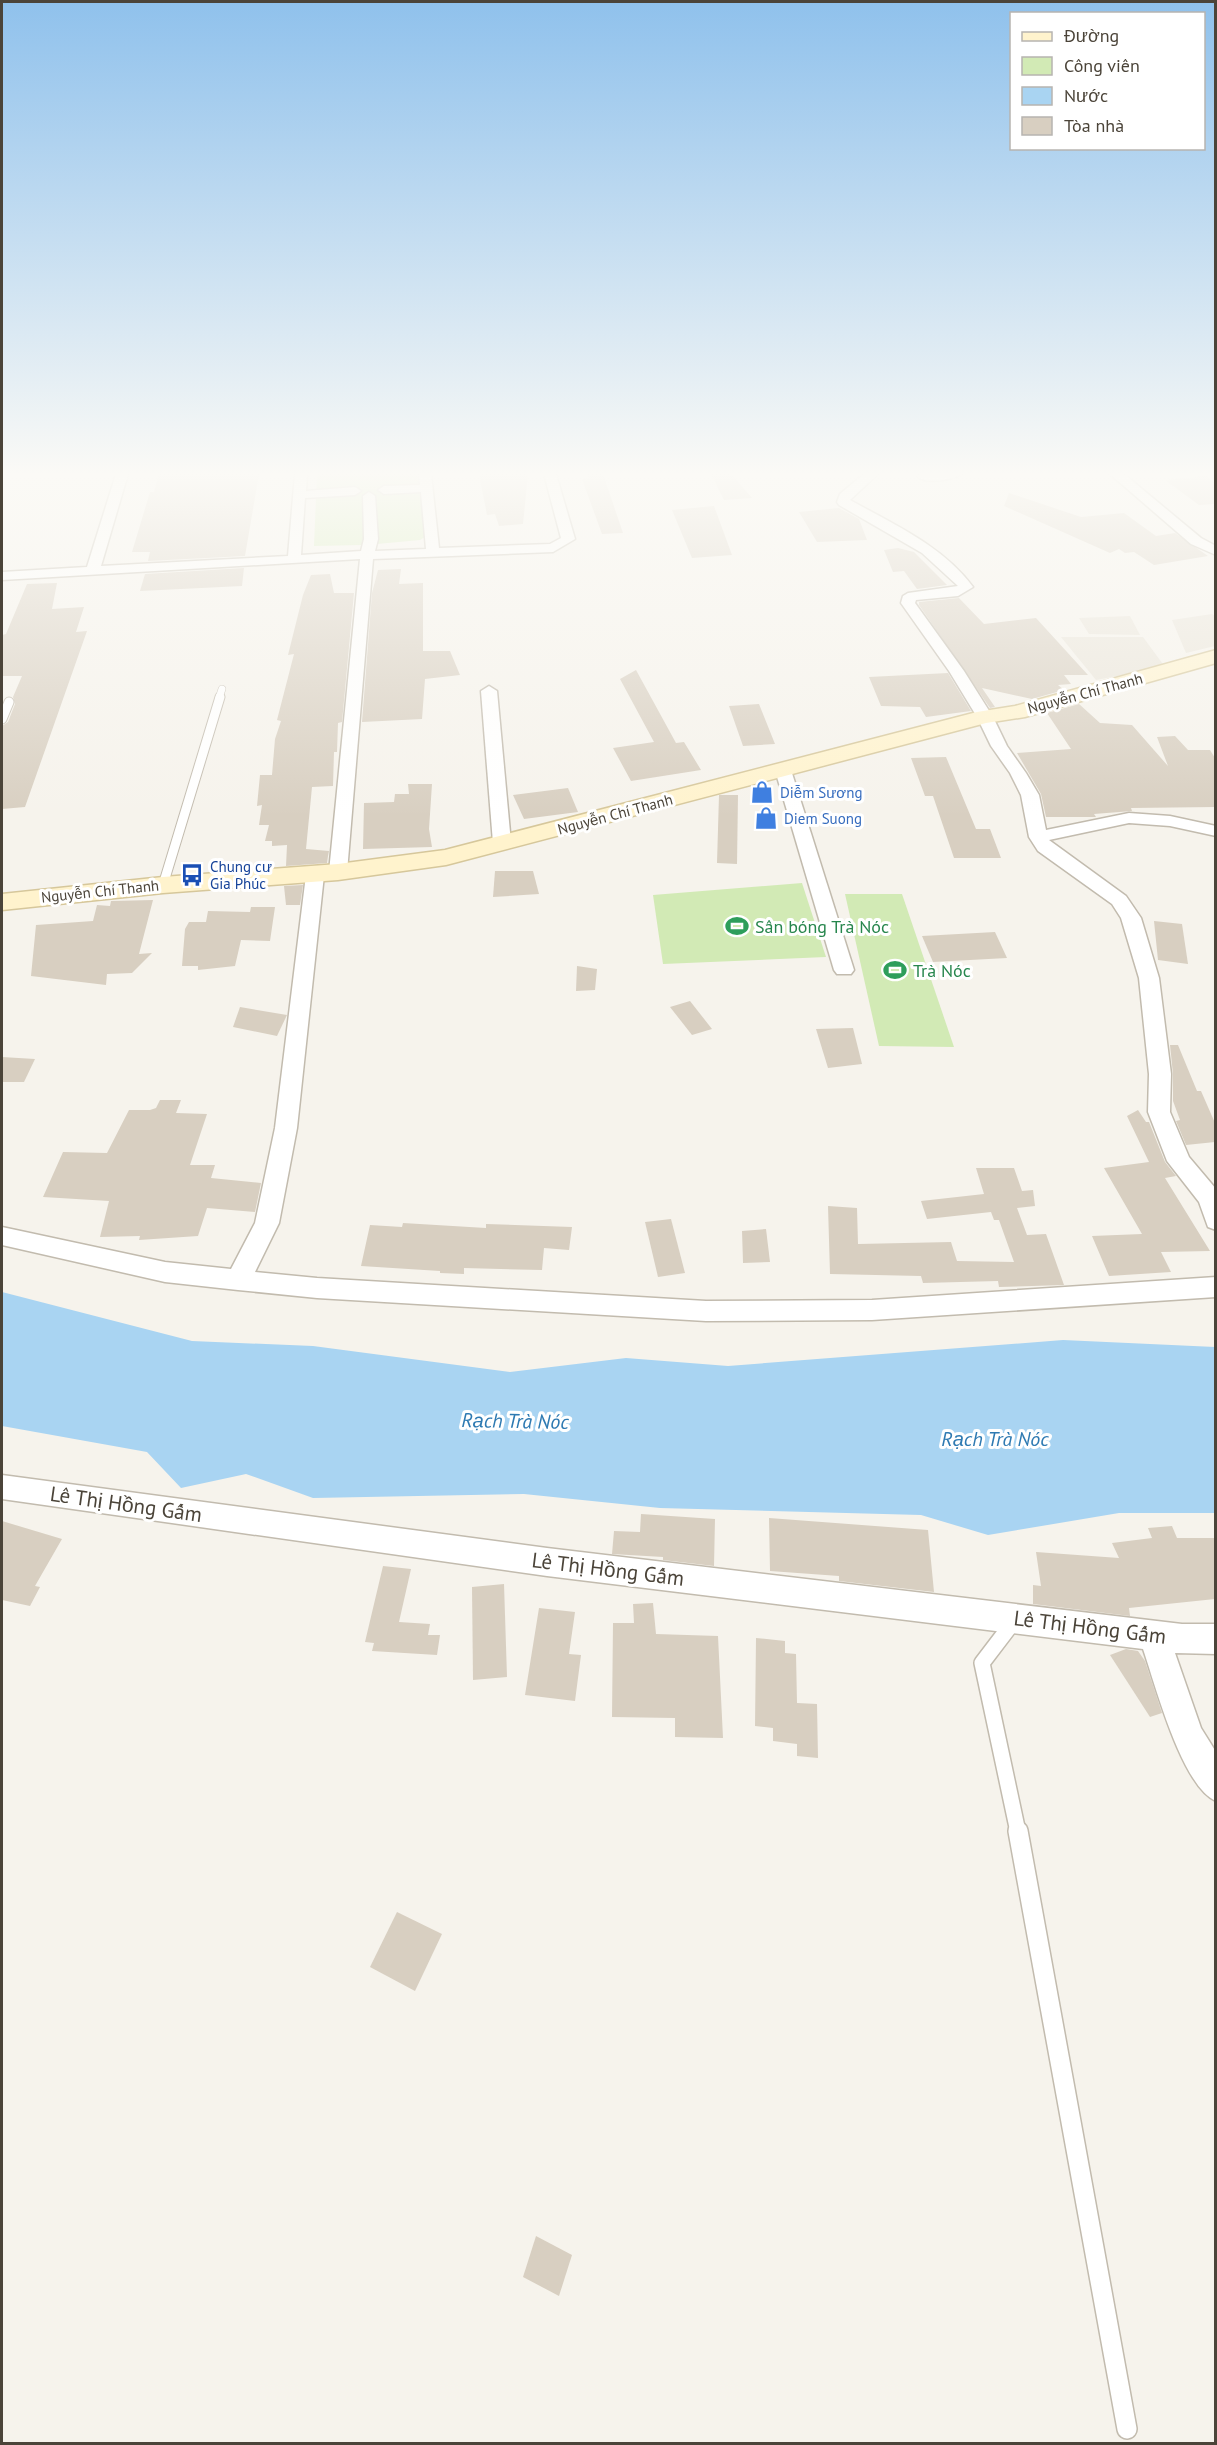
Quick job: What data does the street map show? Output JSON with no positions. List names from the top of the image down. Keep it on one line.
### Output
{"streets":{"main road":["Nguyễn Chí Thanh"],"street":["Lê Thị Hồng Gấm"]},"water":["Rạch Trà Nóc"],"places":{"shop":["Diễm Sương","Diem Suong"],"bus stop":["Chung cư Gia Phúc"],"sports":["Sân bóng Trà Nóc","Trà Nóc"]},"legend":["Đường","Công viên","Nước","Tòa nhà"]}
